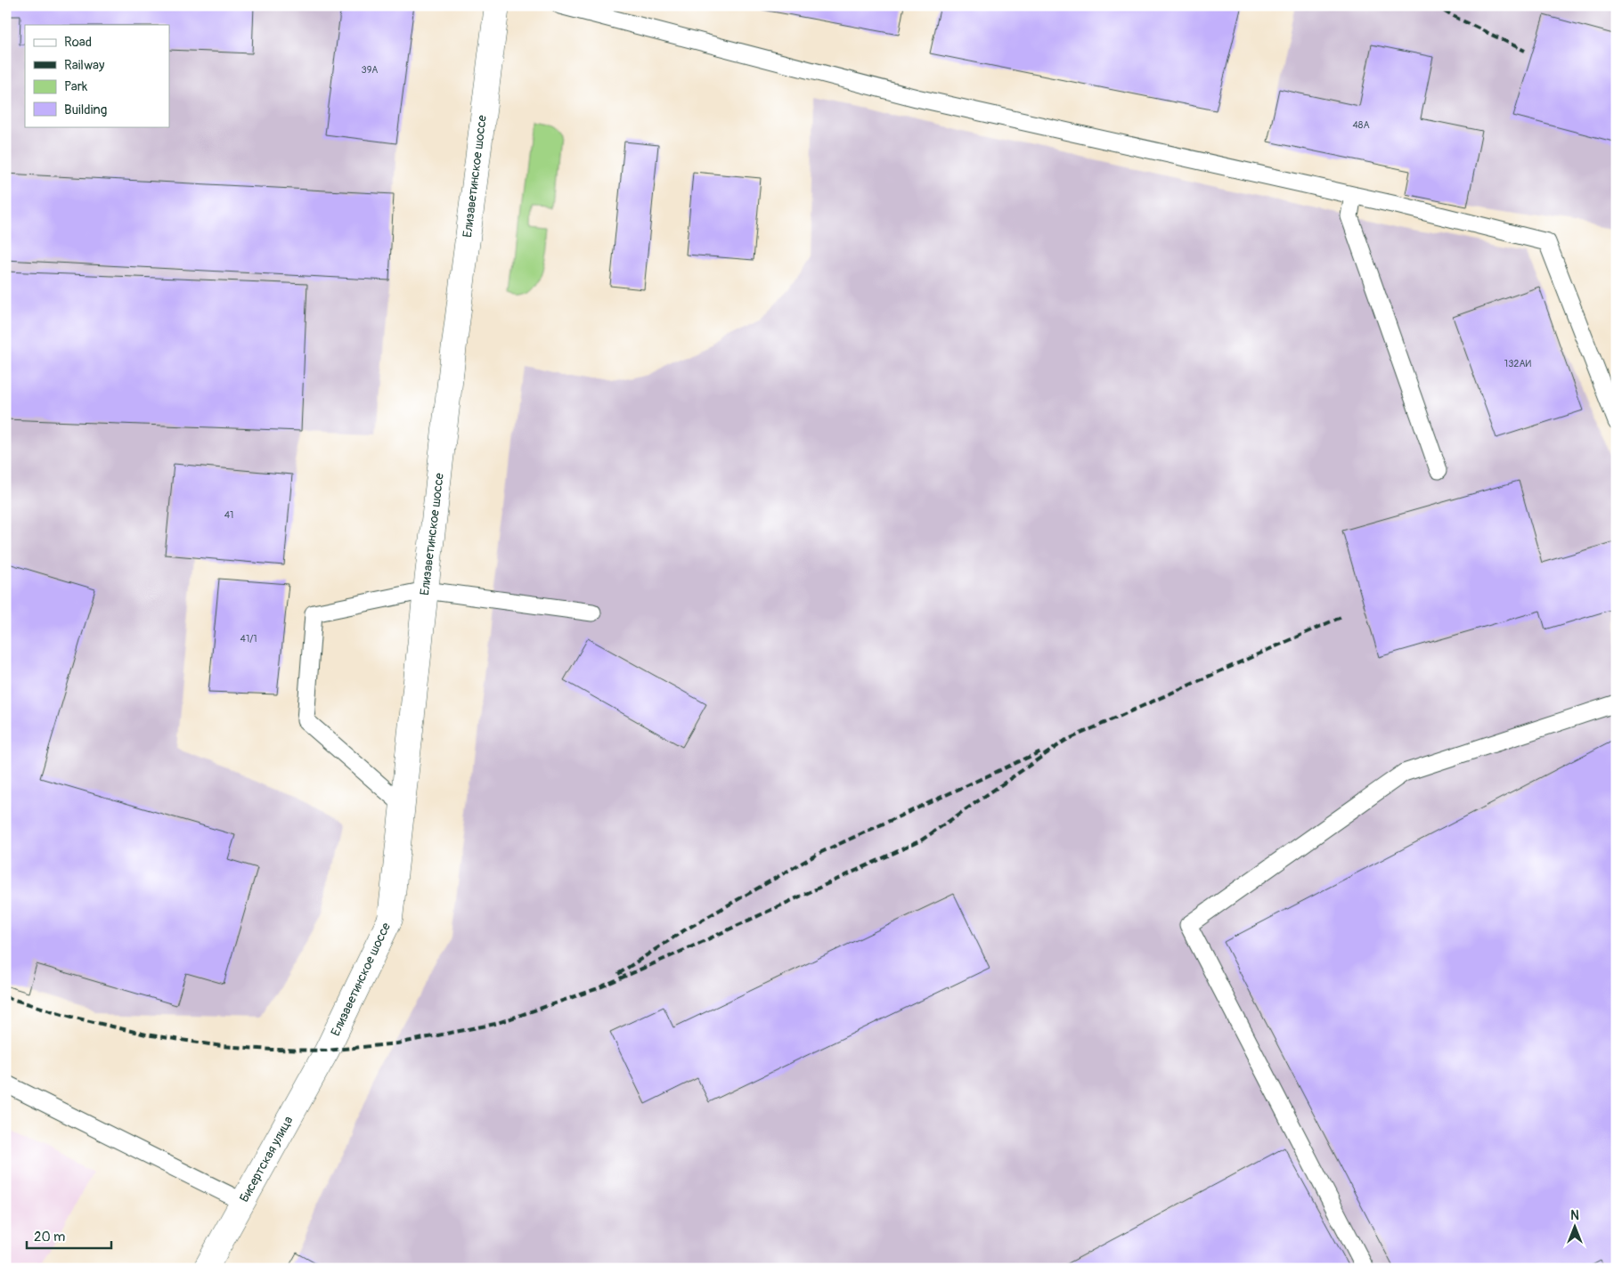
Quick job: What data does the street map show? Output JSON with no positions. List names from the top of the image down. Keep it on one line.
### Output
{"streets":{"main road":["Елизаветинское шоссе","Бисертская улица"]},"crossings":[["Елизаветинское шоссе","Бисертская улица"]],"house_numbers":["39А","48А","132АИ","41","41/1"],"legend":["Road","Railway","Park","Building"],"scale_bar":"20 m","north":"top"}
